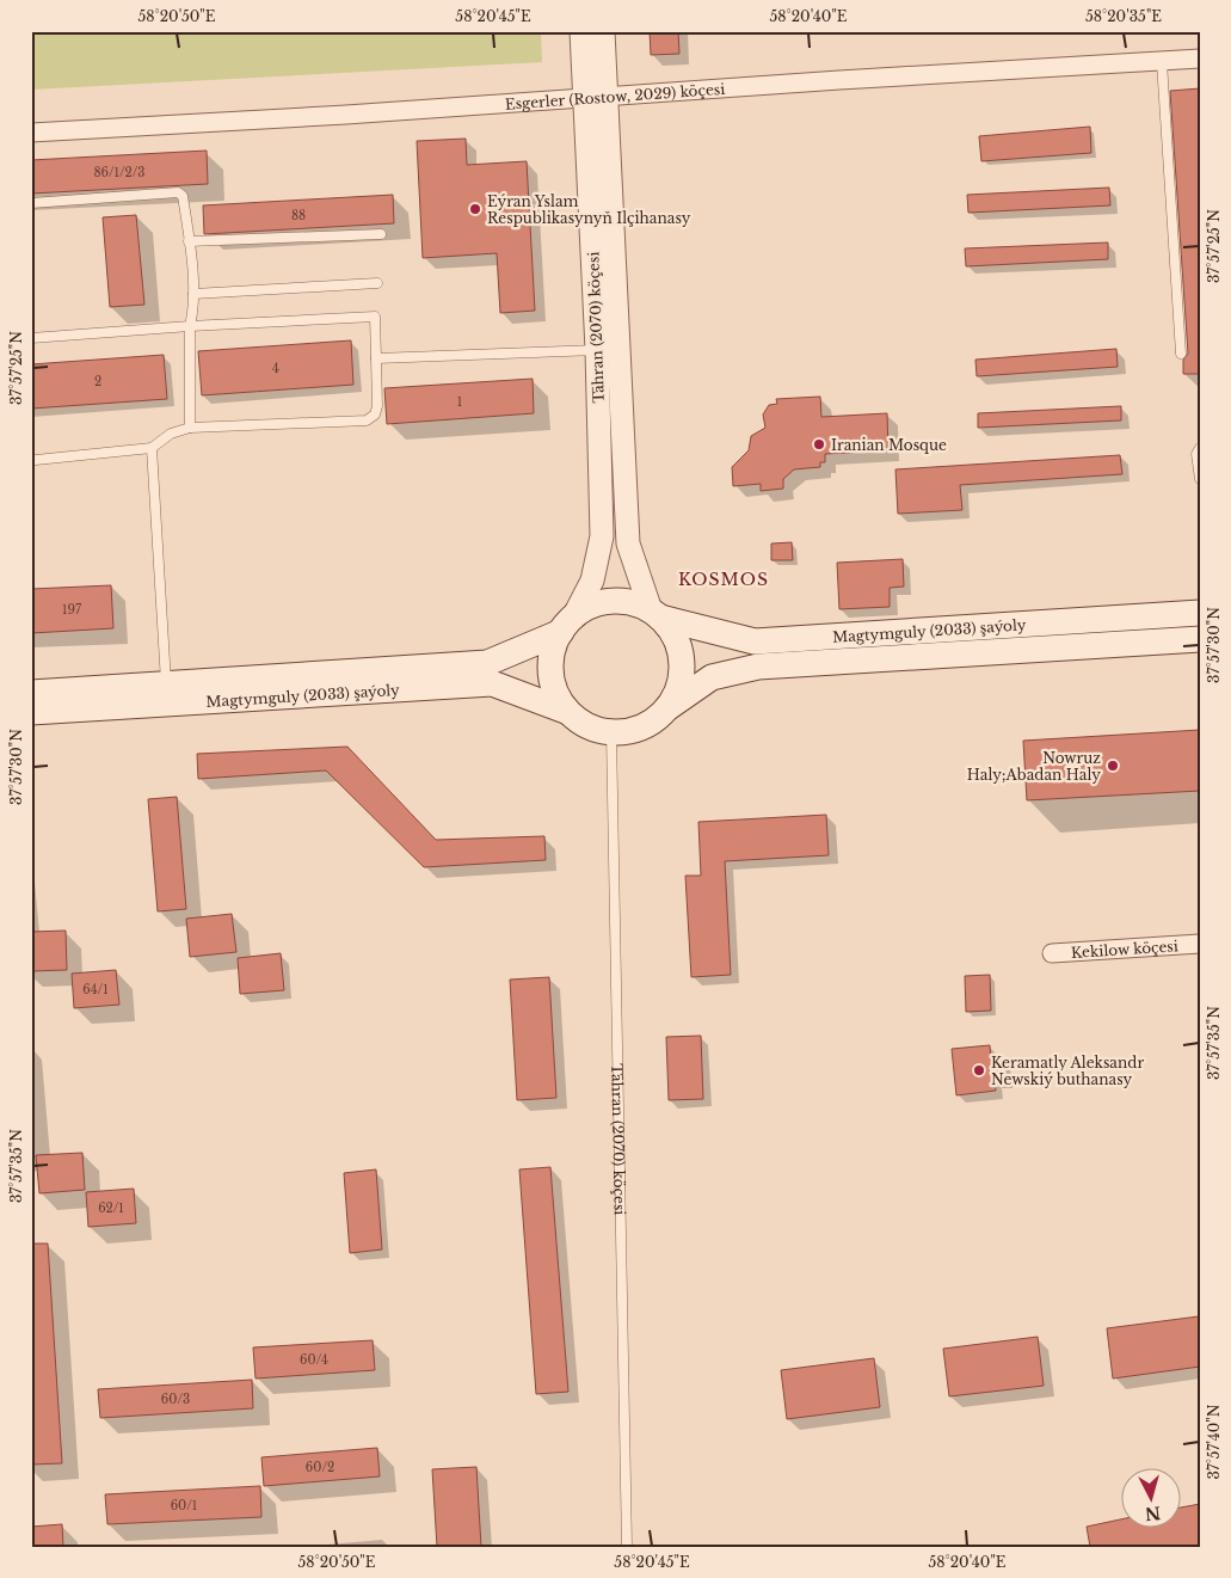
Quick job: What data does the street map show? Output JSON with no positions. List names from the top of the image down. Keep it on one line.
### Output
{"streets":{"main road":["Magtymguly (2033) şaýoly"],"street":["Esgerler (Rostow, 2029) köçesi","Tähran (2070) köçesi","Kekilow köçesi"]},"crossings":[["Esgerler (Rostow, 2029) köçesi","Tähran (2070) köçesi"],["Tähran (2070) köçesi","Magtymguly (2033) şaýoly"]],"districts":["KOSMOS"],"places":["Eýran Yslam Respublikasynyň Ilçihanasy","Iranian Mosque","Nowruz Haly;Abadan Haly","Keramatly Aleksandr Newskiý buthanasy"],"house_numbers":["86/1/2/3","88","4","2","1","197","64/1","62/1","60/4","60/3","60/2","60/1"],"north":"bottom","coordinates":["58°20'50\"E","58°20'45\"E","58°20'40\"E","58°20'35\"E","37°57'25\"N","37°57'30\"N","37°57'35\"N","37°57'40\"N"]}
